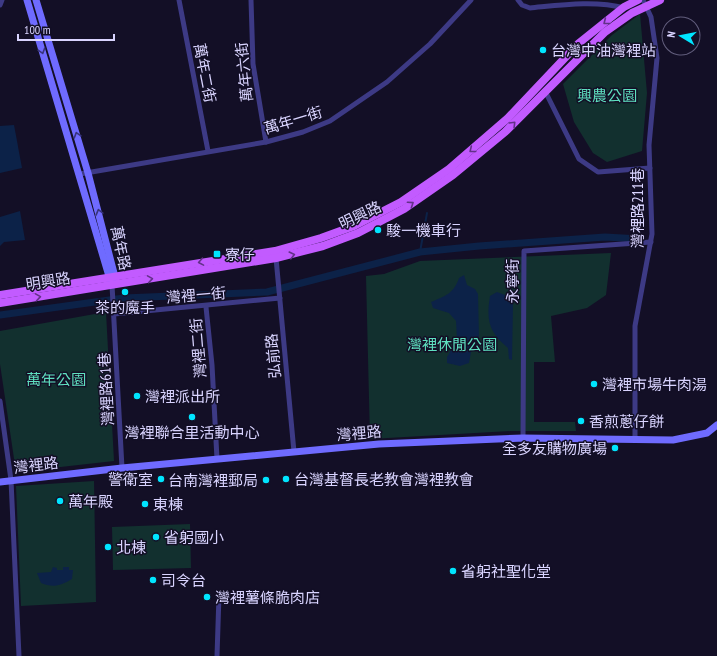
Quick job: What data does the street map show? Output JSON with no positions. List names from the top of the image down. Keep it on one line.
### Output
{"streets":{"main road":["明興路"],"street":["萬年六街","萬年二街","萬年一街","灣裡路211巷","萬年路","永寧街","灣裡一街","灣裡二街","弘前路","灣裡路61巷","灣裡路"]},"crossings":[["萬年六街","萬年一街"],["萬年二街","萬年一街"],["萬年一街","萬年路"],["灣裡路211巷","明興路"],["灣裡路211巷","永寧街"],["灣裡路211巷","灣裡路"],["明興路","萬年路"],["明興路","弘前路"],["明興路","灣裡路61巷"],["萬年路","灣裡路61巷"],["永寧街","灣裡路"],["灣裡一街","灣裡二街"],["灣裡一街","弘前路"],["灣裡一街","灣裡路61巷"],["灣裡二街","灣裡路"],["弘前路","灣裡路"],["灣裡路61巷","灣裡路"]],"parks":["興農公園","灣裡休閒公園","萬年公園"],"places":{"other":["台灣中油灣裡站","駿一機車行","茶的魔手","灣裡市場牛肉湯","灣裡派出所","灣裡聯合里活動中心","香煎蔥仔餅","全多友購物廣場","警衛室","台灣基督長老教會灣裡教會","台南灣裡郵局","萬年殿","東棟","省躬國小","北棟","省躬社聖化堂","司令台","灣裡薯條脆肉店"],"transit":["寮仔"]},"scale_bar":"100 m","north":"left"}
